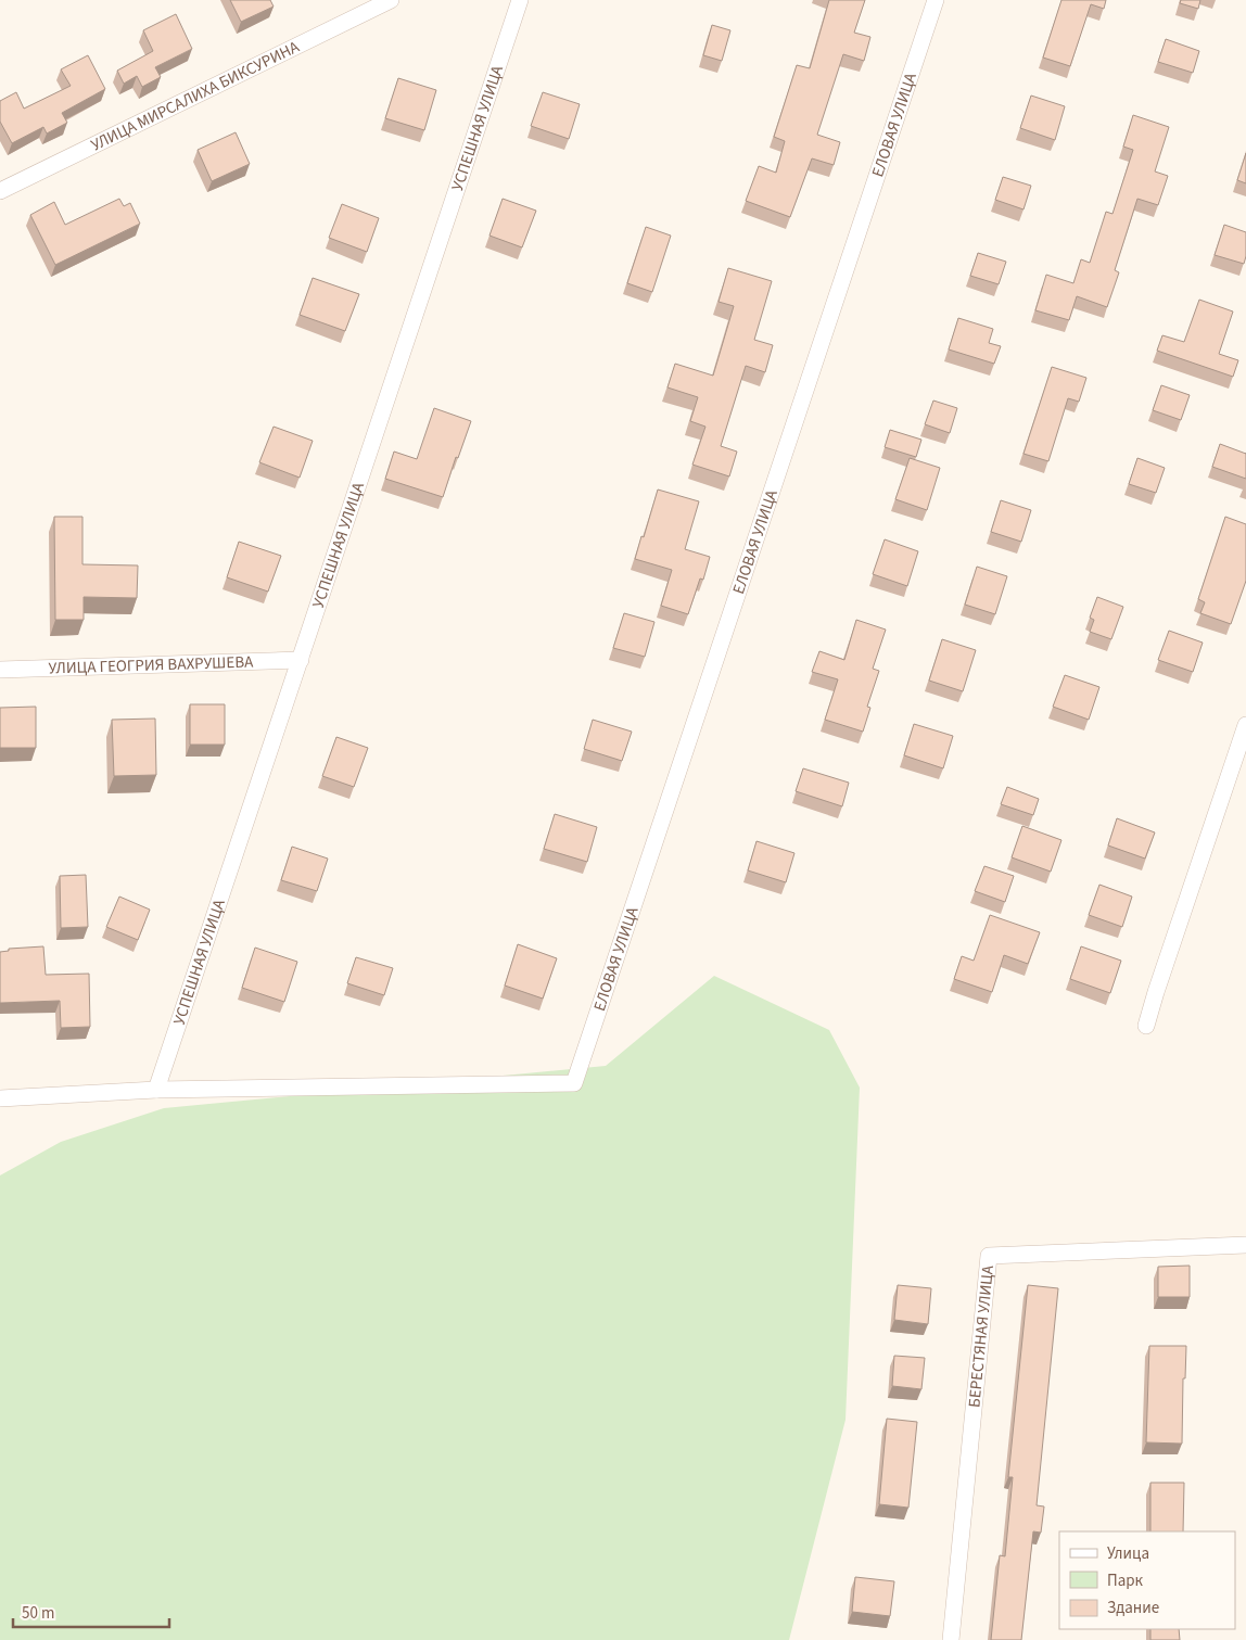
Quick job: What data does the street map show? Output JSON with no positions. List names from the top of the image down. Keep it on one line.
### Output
{"streets":{"street":["УЛИЦА МИРСАЛИХА БИКСУРИНА","ЕЛОВАЯ УЛИЦА","УСПЕШНАЯ УЛИЦА","УЛИЦА ГЕОГРИЯ ВАХРУШЕВА","БЕРЕСТЯНАЯ УЛИЦА"]},"crossings":[["ЕЛОВАЯ УЛИЦА","УСПЕШНАЯ УЛИЦА"],["УСПЕШНАЯ УЛИЦА","УЛИЦА ГЕОГРИЯ ВАХРУШЕВА"]],"legend":["Улица","Парк","Здание"],"scale_bar":"50 m"}
